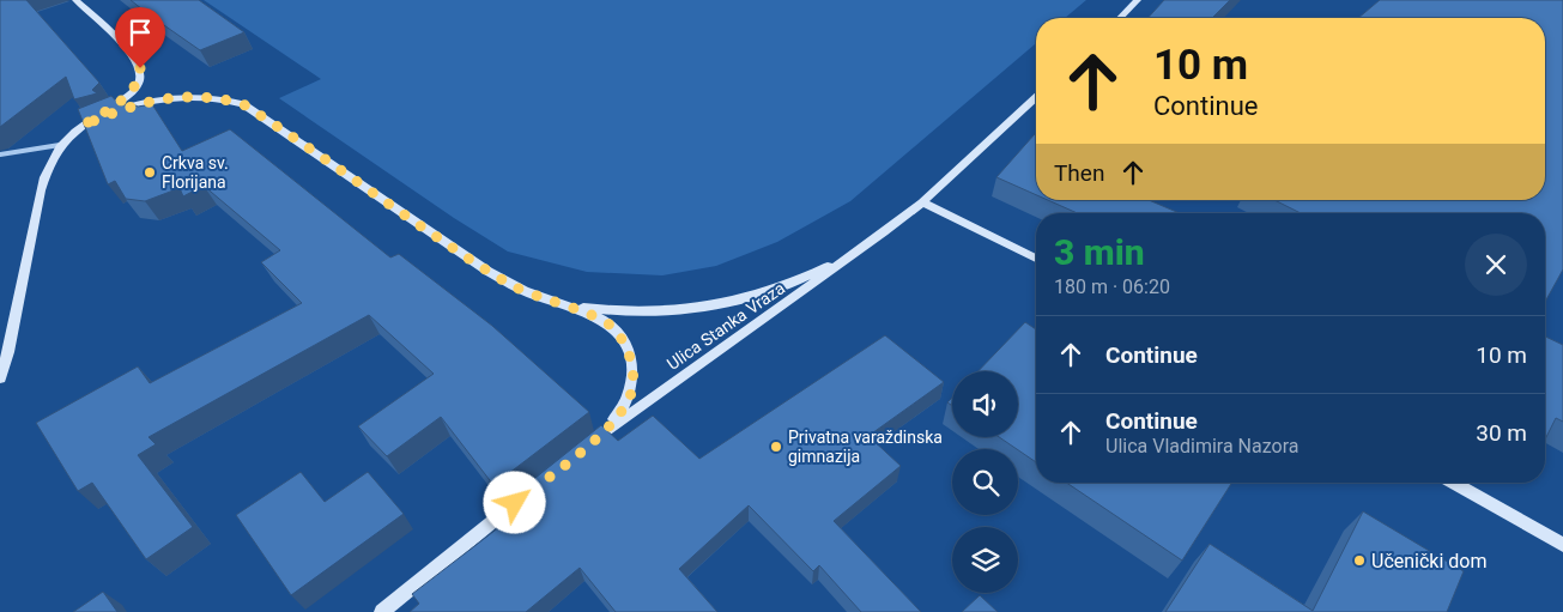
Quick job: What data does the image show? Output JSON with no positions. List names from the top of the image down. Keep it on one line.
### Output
{"streets":{"main road":["Ulica Stanka Vraza"]},"places":["Crkva sv. Florijana","Privatna varaždinska gimnazija","Učenički dom"],"page":{"turn":["10 m","Continue"],"then":"Then","heading":["3 min","180 m · 06:20"],"list":[{"name":"Continue","value":"10 m"},{"name":"Continue","note":"Ulica Vladimira Nazora","value":"30 m"}]}}
